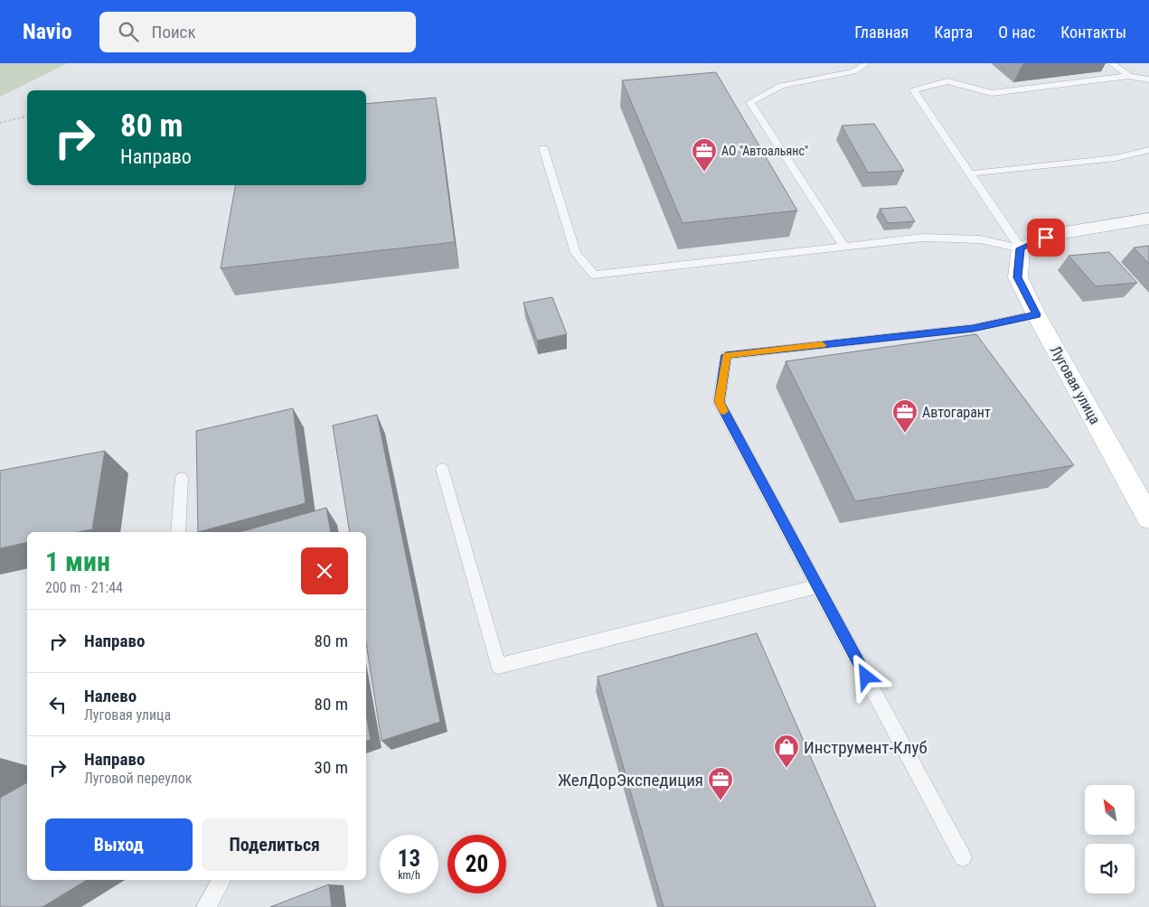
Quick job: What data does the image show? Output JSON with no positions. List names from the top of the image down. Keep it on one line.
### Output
{"streets":{"street":["Луговая улица"]},"places":{"office":["АО \"Автоальянс\"","Автогарант","ЖелДорЭкспедиция"],"shop":["Инструмент-Клуб"]},"north":"top left","page":{"header":"Navio","search":"Поиск","nav":["Главная","Карта","О нас","Контакты"],"turn":["80 m","Направо"],"heading":["1 мин","200 m · 21:44"],"list":[{"name":"Направо","value":"80 m"},{"name":"Налево","note":"Луговая улица","value":"80 m"},{"name":"Направо","note":"Луговой переулок","value":"30 m"}],"buttons":["Выход","Поделиться"],"speed":"13 km/h","limit":"20"}}
